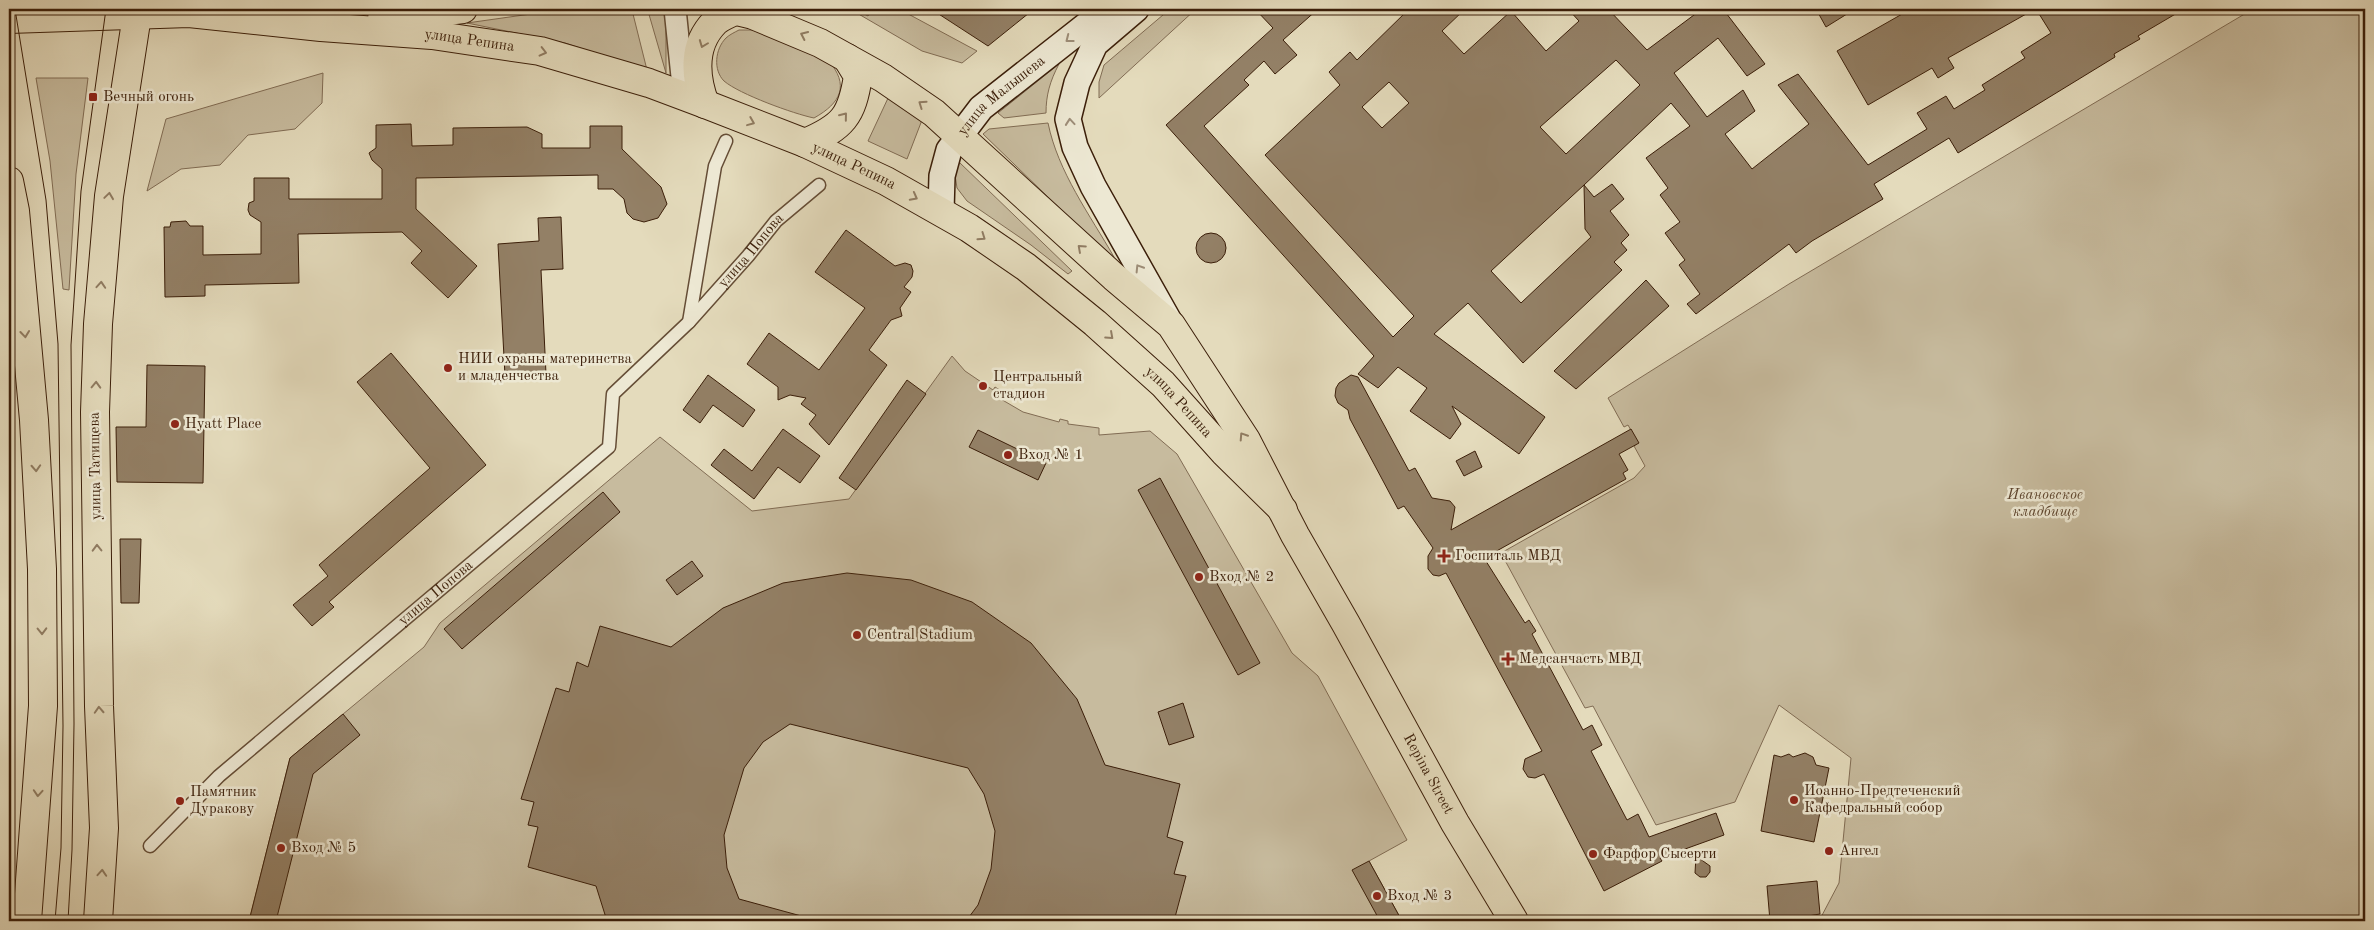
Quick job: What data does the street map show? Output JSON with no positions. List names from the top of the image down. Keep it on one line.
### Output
{"streets":{"main road":["улица Репина","улица Малышева","улица Татищева"],"street":["улица Попова"]},"crossings":[["улица Репина","улица Малышева"],["улица Репина","улица Татищева"]],"one_way":["улица Малышева"],"parks":["Ивановское кладбище"],"places":{"transit":["Вечный огонь"],"other":["НИИ охраны материнства и младенчества","Центральный стадион","Hyatt Place","Вход № 1","Вход № 2","Central Stadium","Иоанно-Предтеченский Кафедральный собор","Памятник Дуракову","Вход № 5","Ангел","Фарфор Сысерти","Вход № 3"],"health":["Госпиталь МВД","Медсанчасть МВД"]}}
